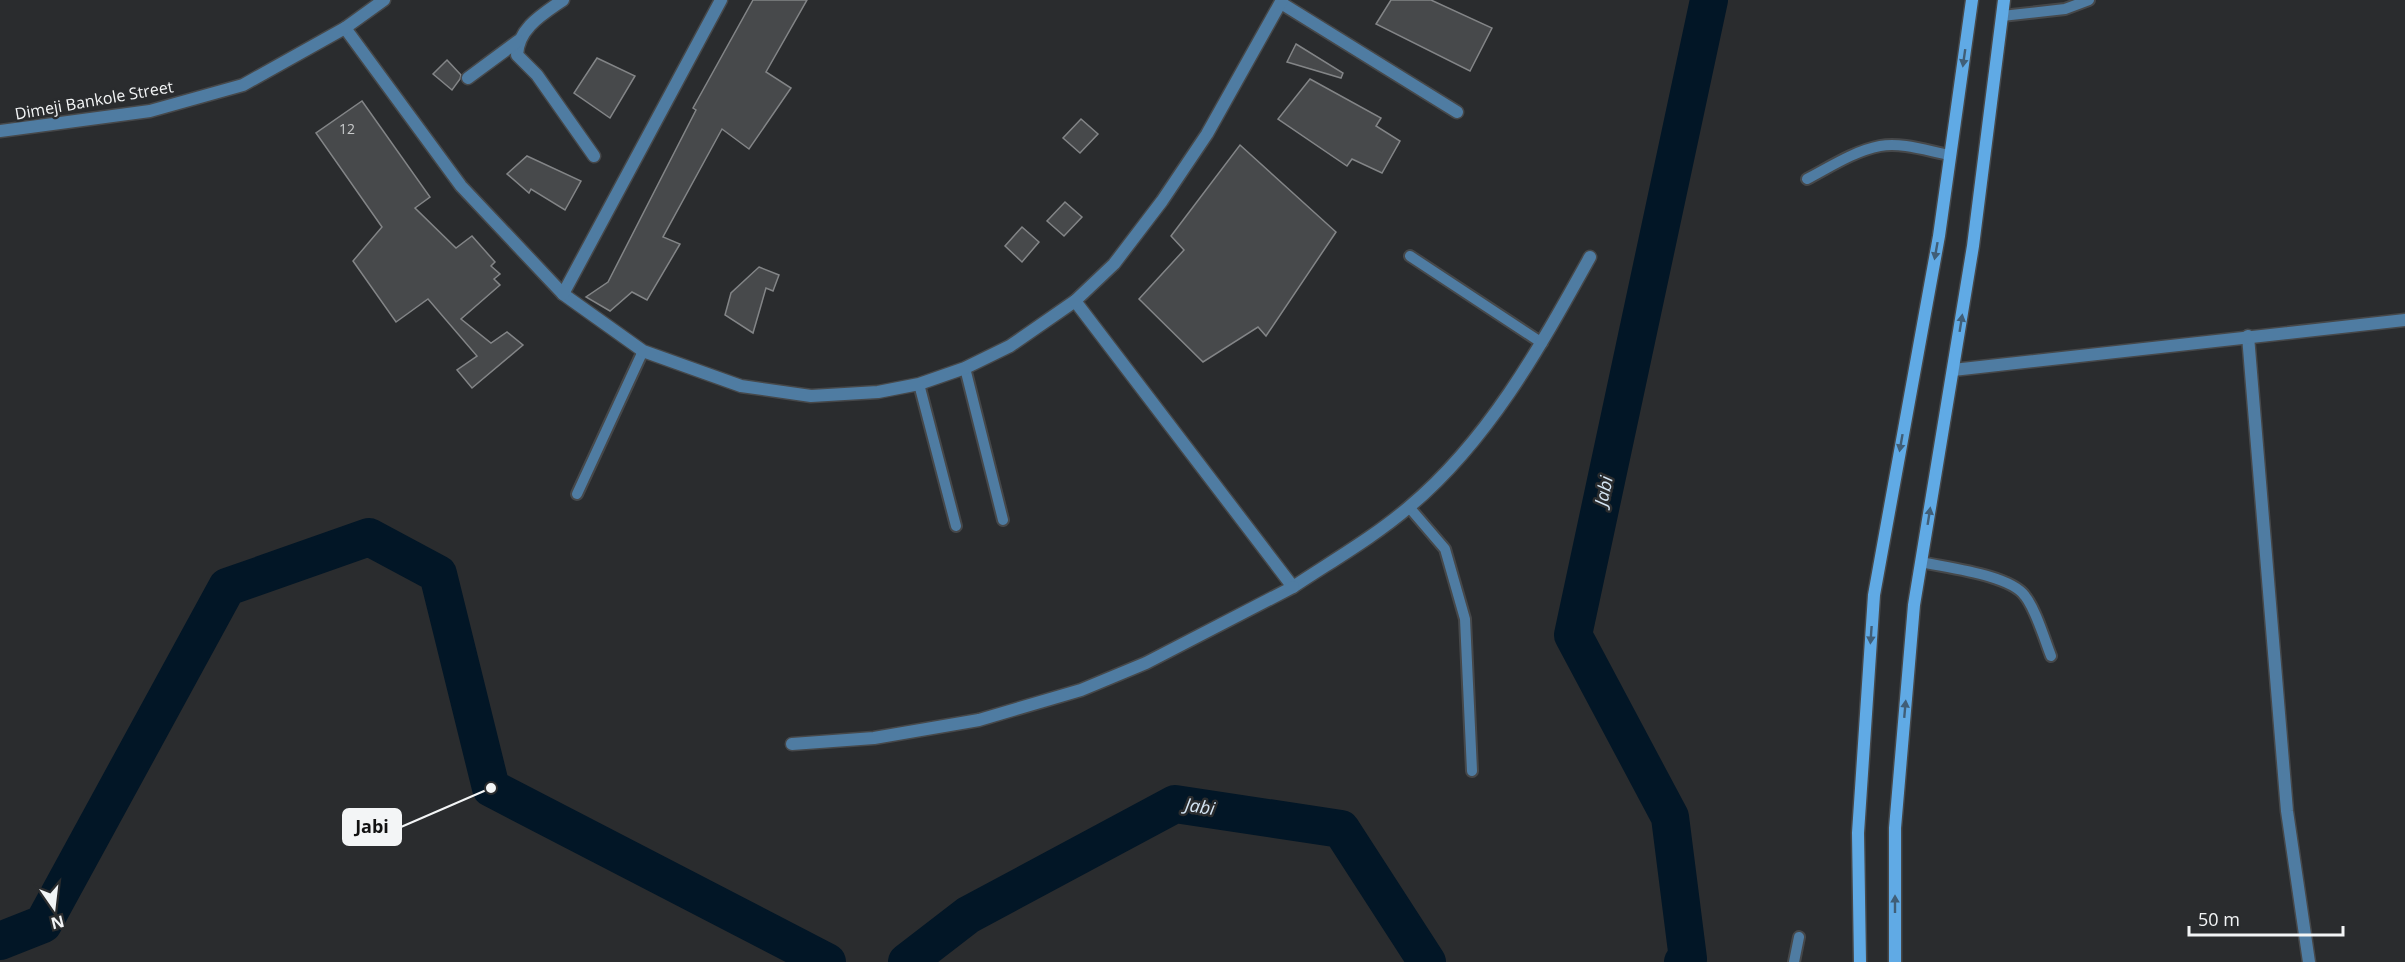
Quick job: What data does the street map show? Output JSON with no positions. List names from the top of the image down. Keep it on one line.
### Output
{"streets":{"street":["Dimeji Bankole Street"]},"water":["Jabi"],"places":["Jabi"],"house_numbers":["12"],"scale_bar":"50 m","north":"bottom"}
